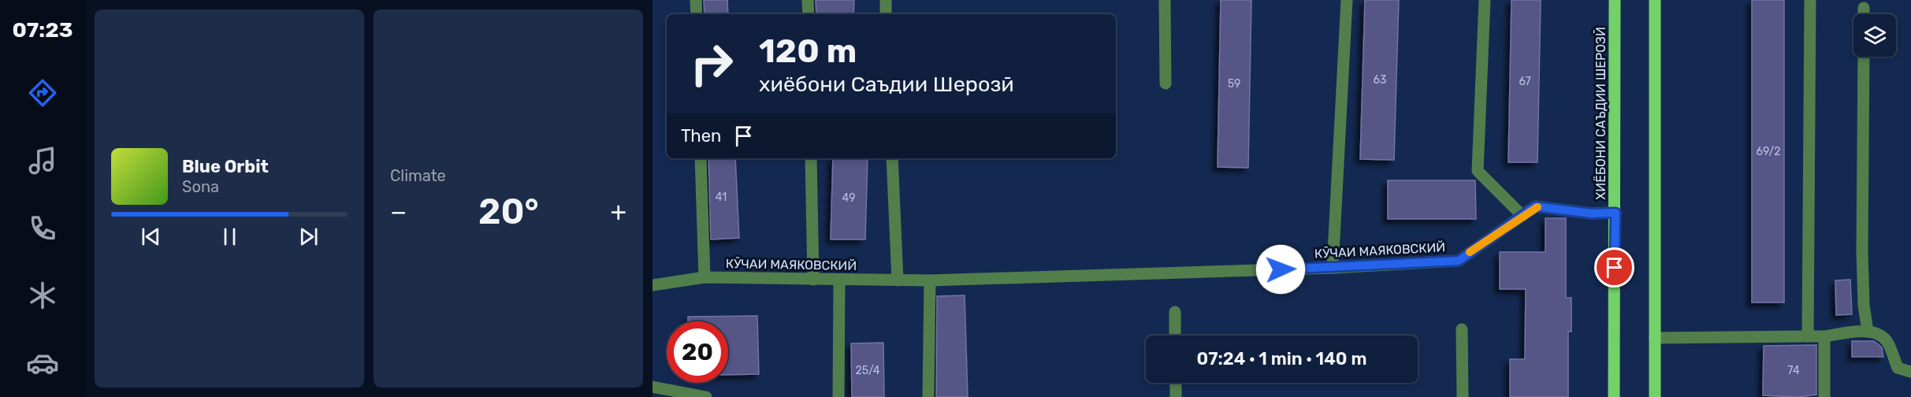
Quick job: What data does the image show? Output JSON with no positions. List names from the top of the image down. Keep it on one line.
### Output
{"streets":{"main road":["ХИЁБОНИ САЪДИИ ШЕРОЗӢ"],"lane":["КӮЧАИ МАЯКОВСКИЙ"]},"crossings":[["ХИЁБОНИ САЪДИИ ШЕРОЗӢ","КӮЧАИ МАЯКОВСКИЙ"]],"house_numbers":["63","67","59","69/2","41","49","25/4","74"],"page":{"tabs":"07:23","tile":"Climate","turn":["120 m","хиёбони Саъдии Шерозӣ"],"then":"Then","song":["Blue Orbit","Sona"],"heat":["−","20°","+"],"limit":"20","trip":"07:24 · 1 min · 140 m"}}
